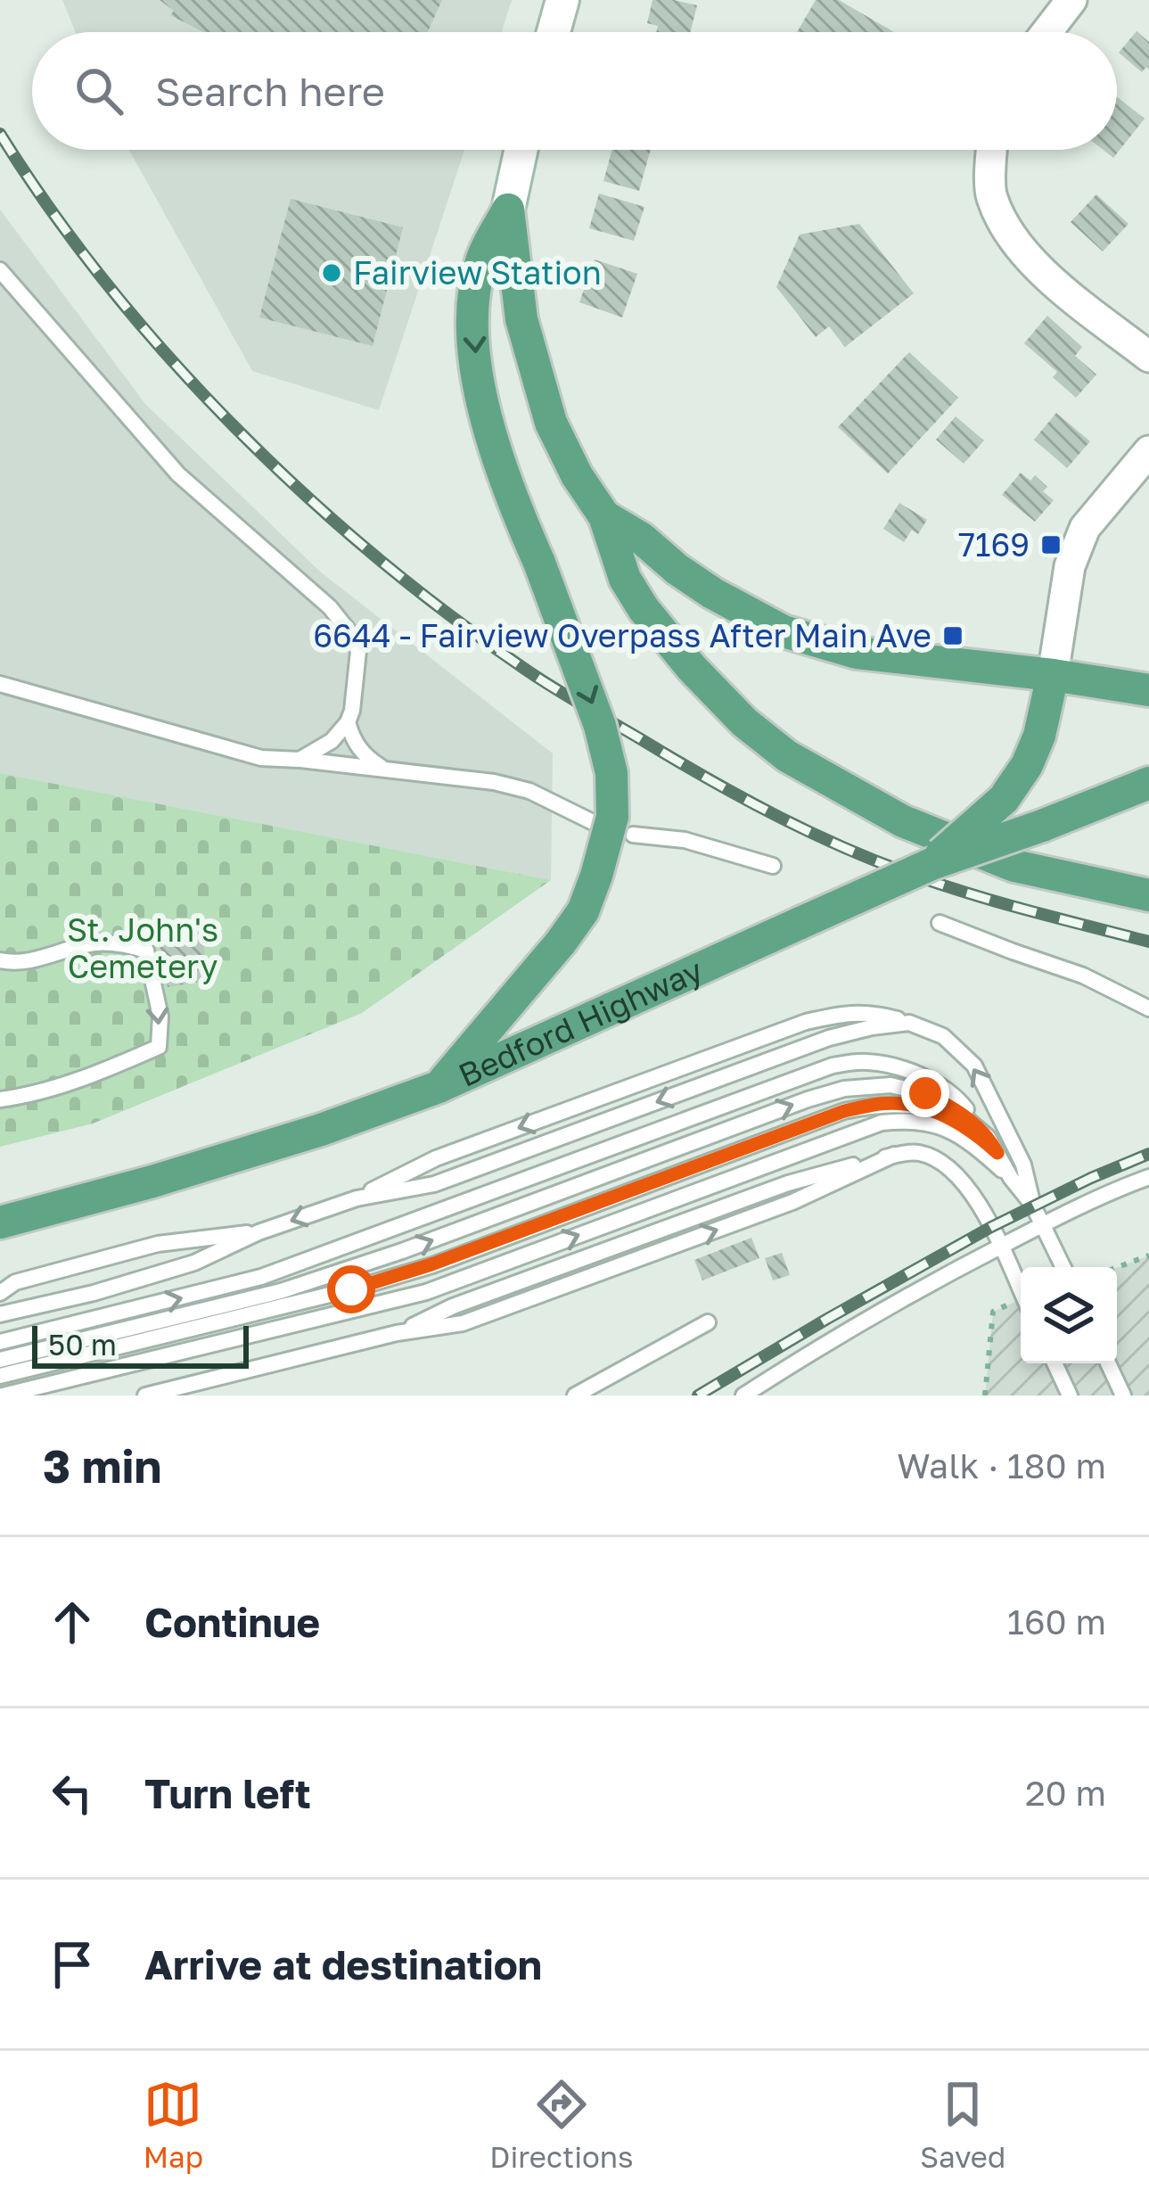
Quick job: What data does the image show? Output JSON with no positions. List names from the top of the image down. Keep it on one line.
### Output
{"streets":{"main road":["Bedford Highway"]},"parks":["St. John's Cemetery"],"places":{"other":["Fairview Station"],"transit":["7169","6644 - Fairview Overpass After Main Ave"]},"scale_bar":"50 m","page":{"search":"Search here","scale":"50 m","heading":["3 min","Walk · 180 m"],"list":[["Continue","160 m"],["Turn left","20 m"],"Arrive at destination"],"nav":["Map","Directions","Saved"]}}
